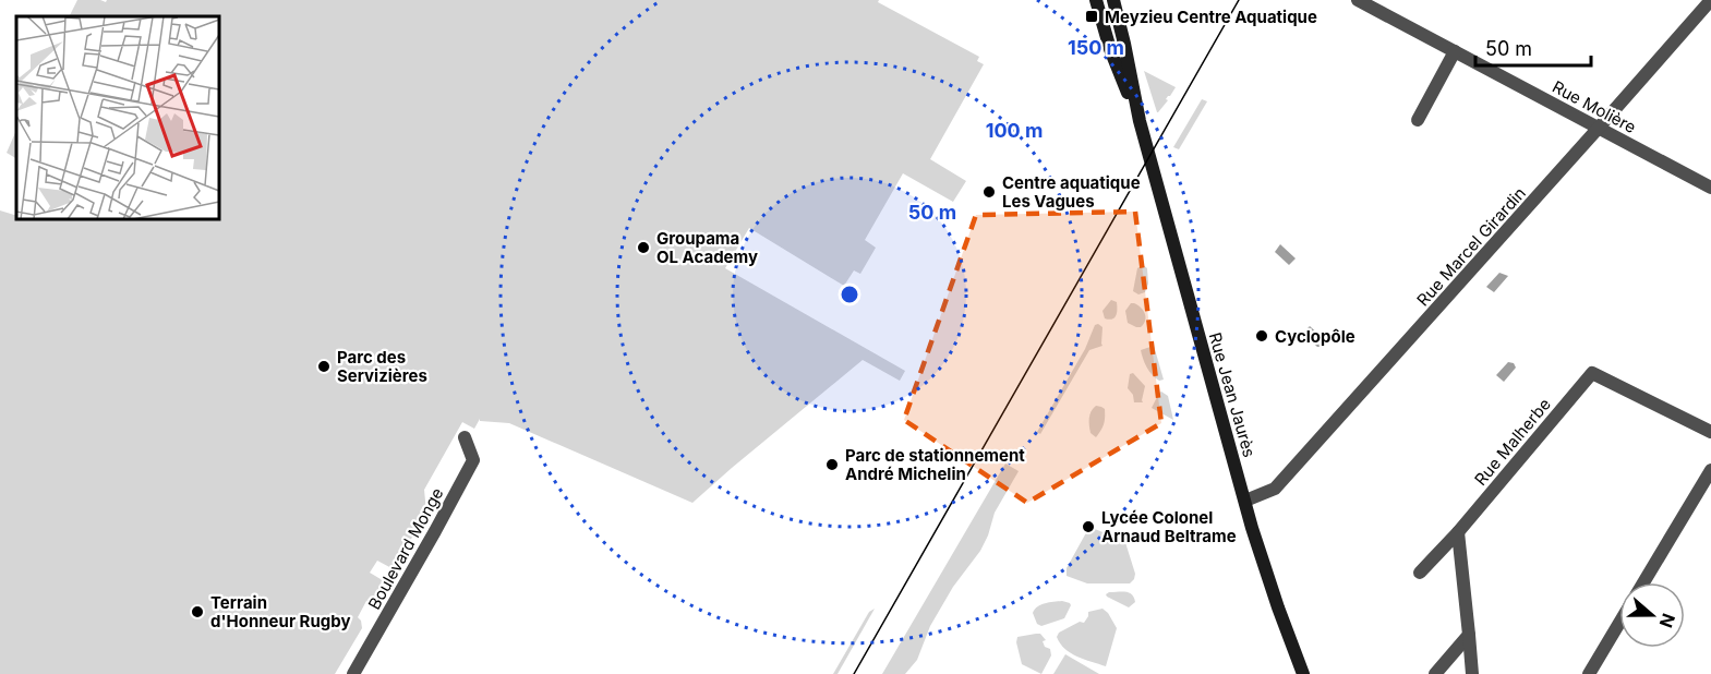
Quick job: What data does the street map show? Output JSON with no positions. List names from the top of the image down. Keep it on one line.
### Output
{"streets":{"main road":["Rue Jean Jaurès"],"street":["Rue Molière","Rue Marcel Girardin","Rue Malherbe","Boulevard Monge"]},"crossings":[["Rue Molière","Rue Marcel Girardin"],["Rue Marcel Girardin","Rue Jean Jaurès"]],"places":{"transit":["Meyzieu Centre Aquatique"],"other":["Centre aquatique Les Vagues","Groupama OL Academy","Cyclopôle","Parc des Servizières","Parc de stationnement André Michelin","Lycée Colonel Arnaud Beltrame","Terrain d'Honneur Rugby"]},"scale_bar":"50 m","north":"right","rings":["150 m","100 m","50 m"]}
